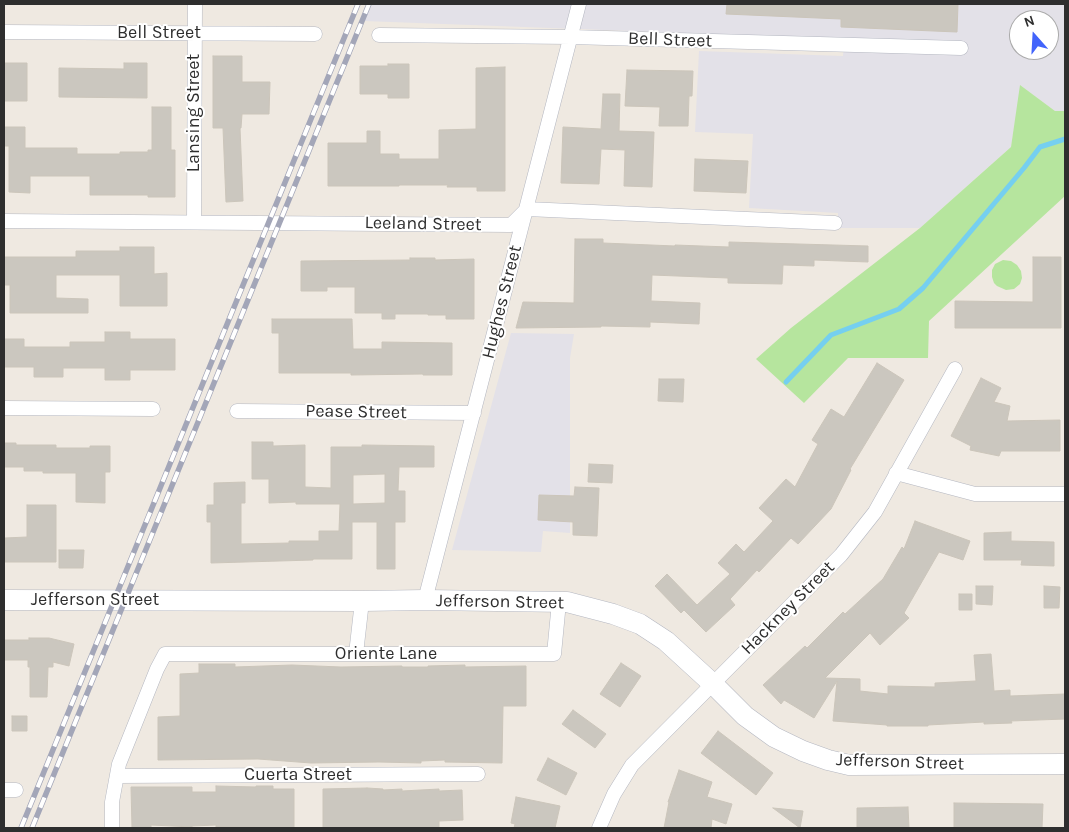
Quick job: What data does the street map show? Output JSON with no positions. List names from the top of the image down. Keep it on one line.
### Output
{"streets":{"street":["Bell Street","Lansing Street","Leeland Street","Hughes Street","Pease Street","Jefferson Street","Hackney Street","Oriente Lane","Cuerta Street"]},"crossings":[["Bell Street","Lansing Street"],["Bell Street","Hughes Street"],["Lansing Street","Leeland Street"],["Leeland Street","Hughes Street"],["Hughes Street","Pease Street"],["Hughes Street","Jefferson Street"],["Jefferson Street","Hackney Street"],["Jefferson Street","Oriente Lane"],["Oriente Lane","Cuerta Street"]],"north":"top"}
